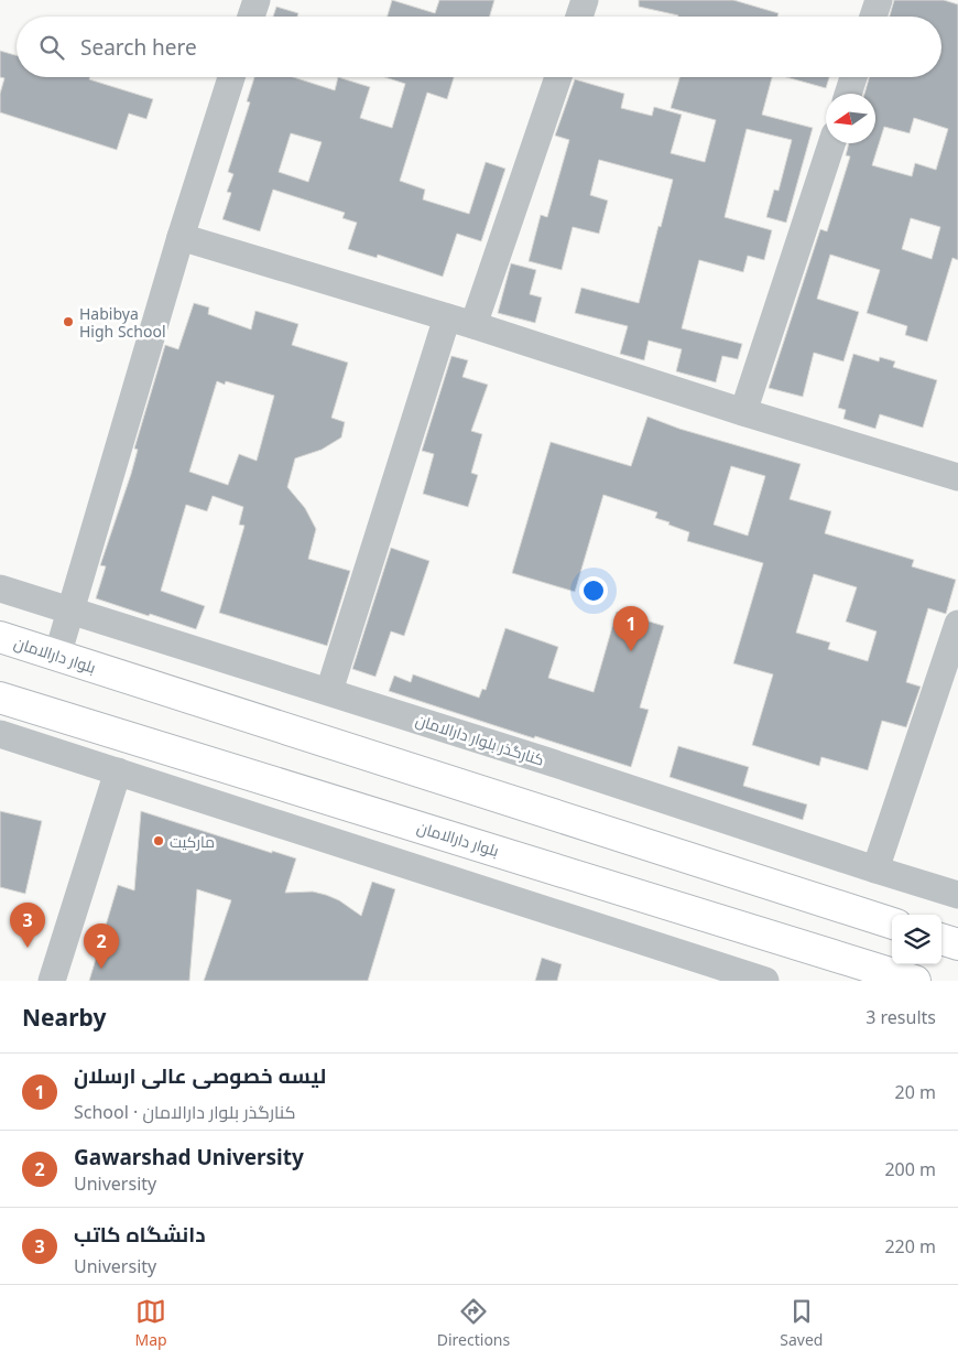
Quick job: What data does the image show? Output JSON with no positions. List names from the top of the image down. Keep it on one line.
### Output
{"streets":{"main road":["بلوار دارالامان"],"street":["کنارگذر بلوار دارالامان"]},"places":["Habibya High School","مارکیت"],"north":"left","page":{"search":"Search here","pins":["1","3","2"],"heading":["Nearby","3 results"],"list":[{"mark":"1","name":"لیسه خصوصی عالی ارسلان","note":"School · کنارگذر بلوار دارالامان","value":"20 m"},{"mark":"2","name":"Gawarshad University","note":"University","value":"200 m"},{"mark":"3","name":"دانشگاه کاتب","note":"University","value":"220 m"}],"nav":["Map","Directions","Saved"]}}
